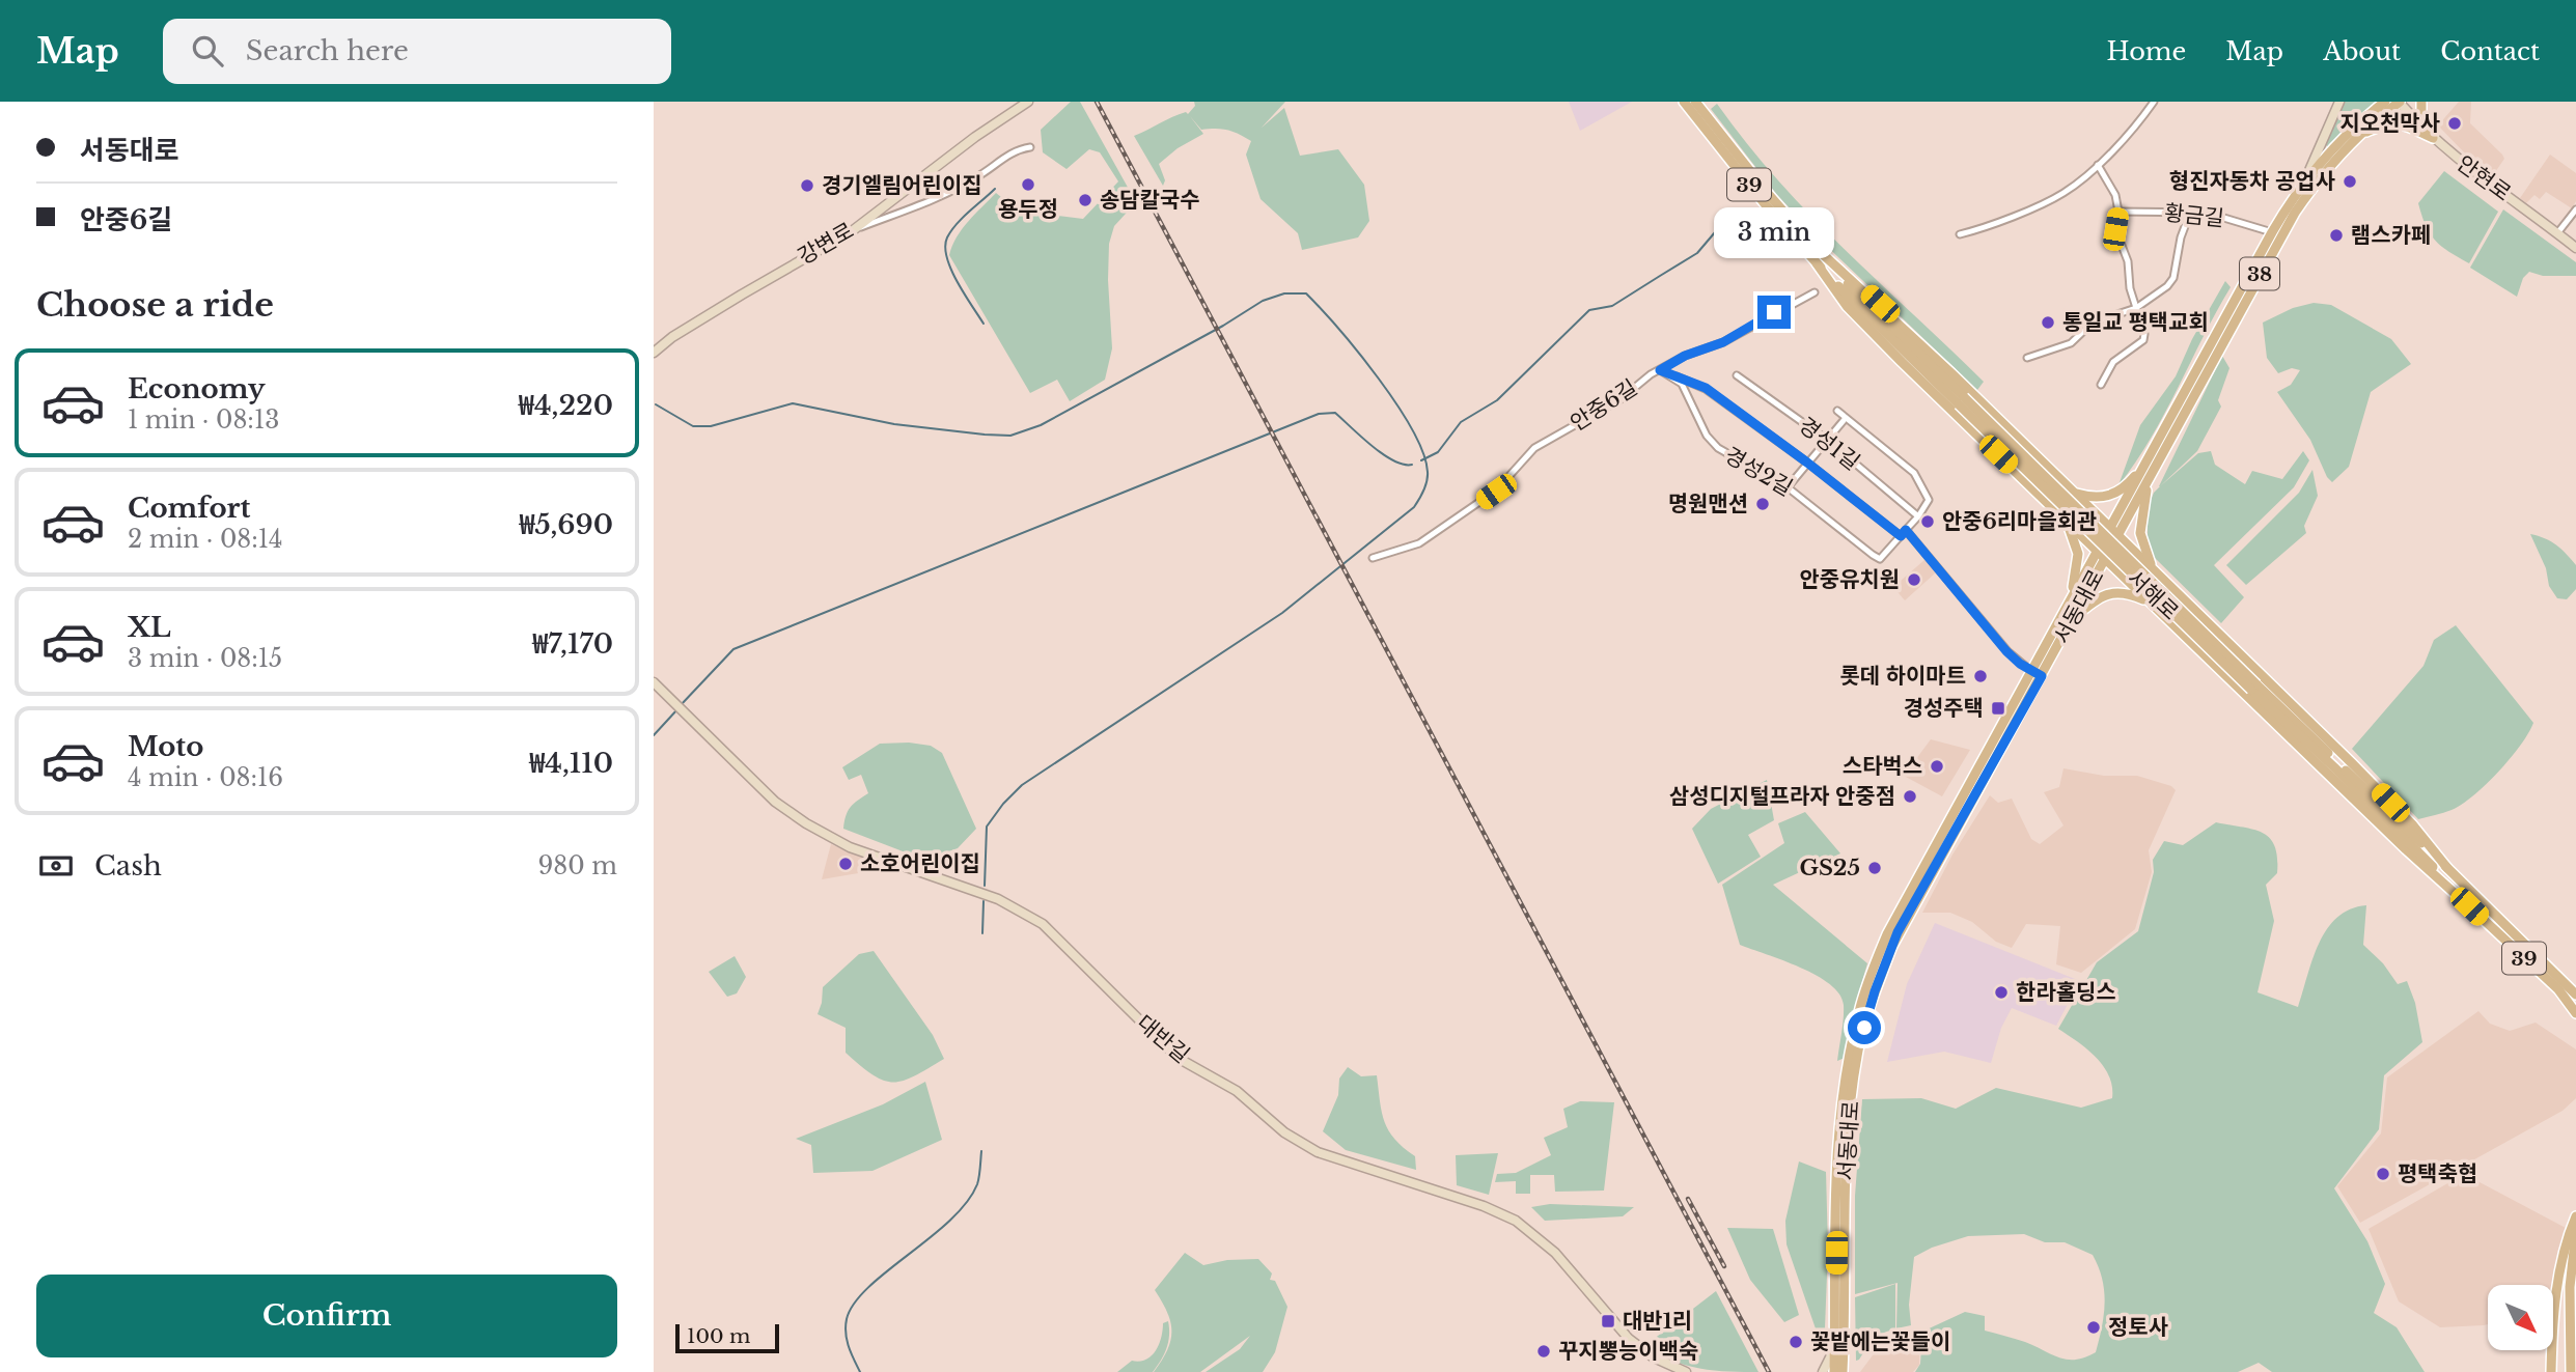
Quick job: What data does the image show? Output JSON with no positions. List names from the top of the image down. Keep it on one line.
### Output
{"streets":{"main road":["39","38","서해로","서동대로"],"street":["안현로","황금길","강변로","안중6길","경성1길","경성2길","대반길"]},"crossings":[["안현로","서동대로"],["황금길","서동대로"],["안중6길","경성2길"]],"places":{"other":["지오천막사","형진자동차 공업사","용두정","경기엘림어린이집","송담칼국수","램스카페","통일교 평택교회","명원맨션","안중6리마을회관","안중유치원","롯데 하이마트","스타벅스","삼성디지털프라자 안중점","소호어린이집","GS25","한라홀딩스","평택축협","정토사","꽃밭에는꽃들이","꾸지뽕능이백숙"],"transit":["경성주택","대반1리"]},"scale_bar":"100 m","north":"bottom right","page":{"header":"Map","search":"Search here","nav":["Home","Map","About","Contact"],"banner":["서동대로","안중6길"],"bubble":"3 min","heading":"Choose a ride","list":[{"name":"Economy","note":"1 min · 08:13","value":"₩4,220"},{"name":"Comfort","note":"2 min · 08:14","value":"₩5,690"},{"name":"XL","note":"3 min · 08:15","value":"₩7,170"},{"name":"Moto","note":"4 min · 08:16","value":"₩4,110"}],"pay":["Cash","980 m"],"buttons":"Confirm","scale":"100 m"}}
